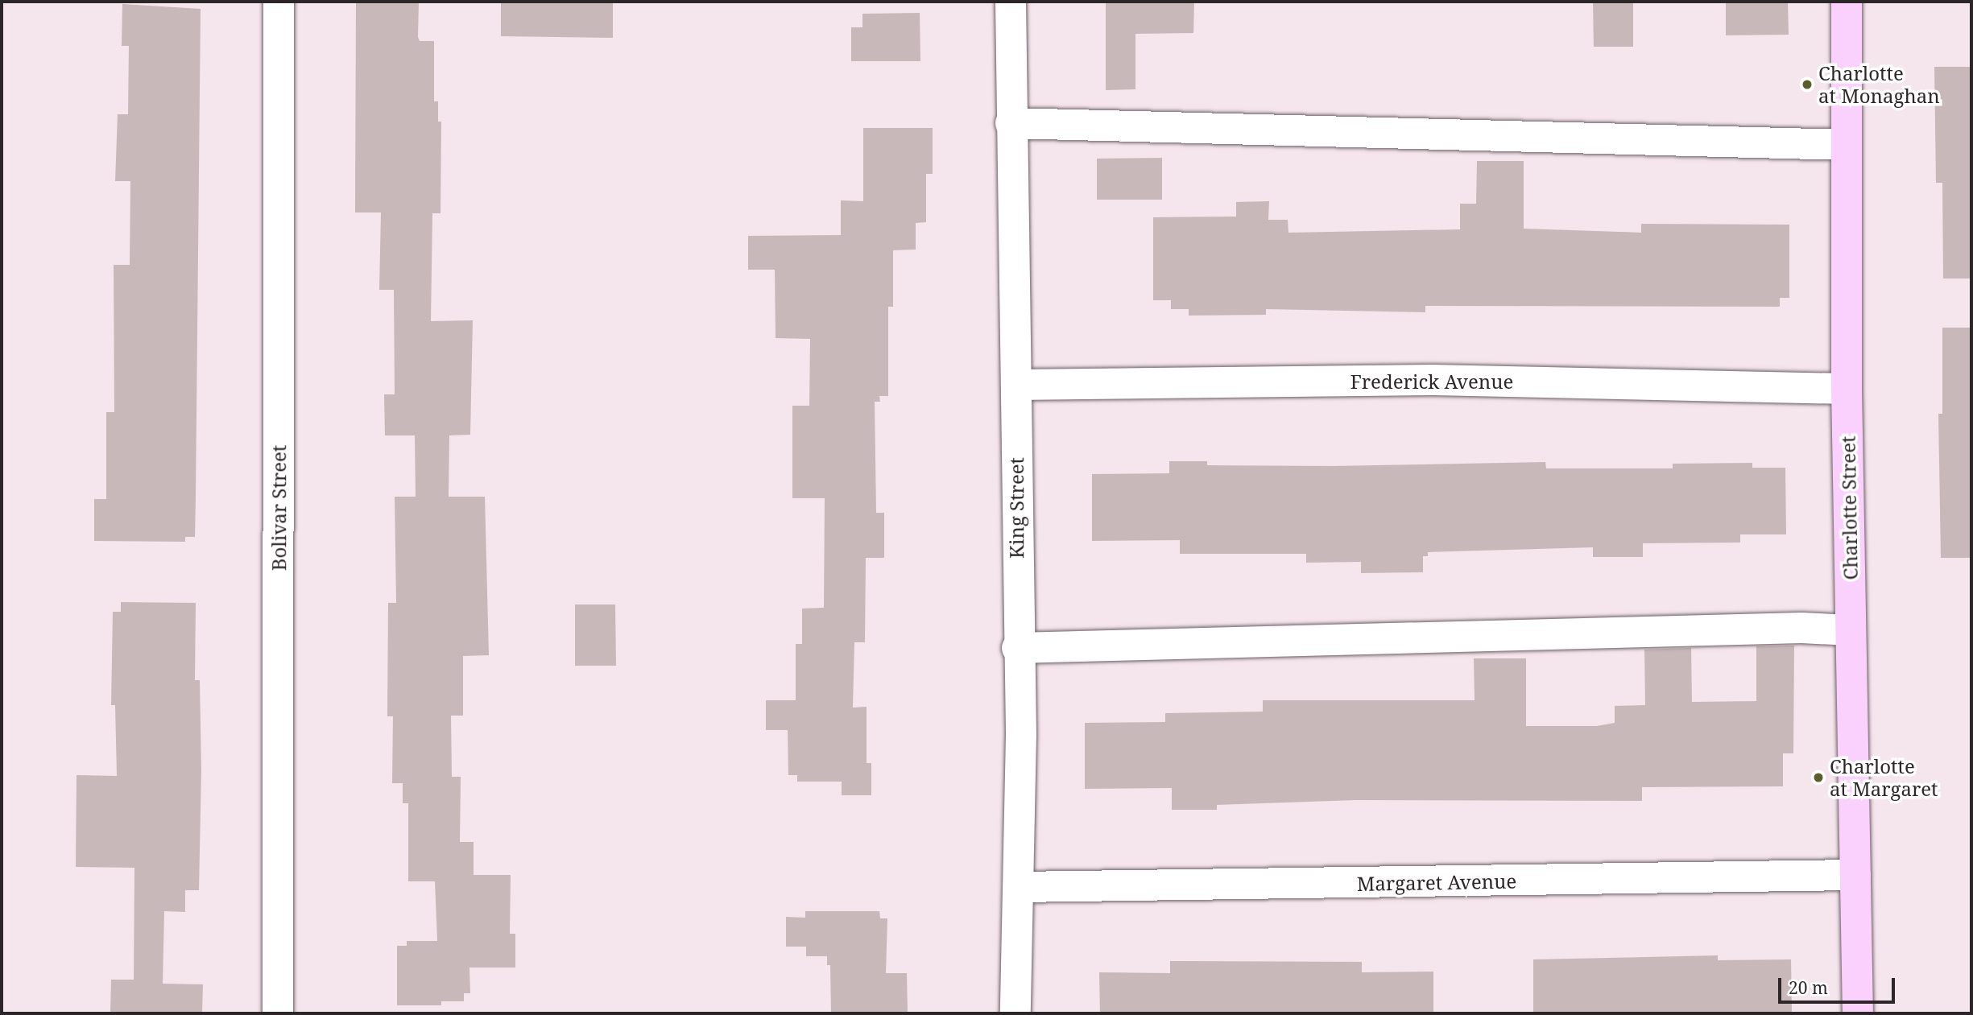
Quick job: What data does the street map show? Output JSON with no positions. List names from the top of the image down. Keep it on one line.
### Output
{"streets":{"main road":["Charlotte Street"],"street":["Frederick Avenue","Bolivar Street","King Street","Margaret Avenue"]},"crossings":[["Frederick Avenue","King Street"],["Frederick Avenue","Charlotte Street"],["King Street","Margaret Avenue"],["Charlotte Street","Margaret Avenue"]],"places":["Charlotte at Monaghan","Charlotte at Margaret"],"scale_bar":"20 m"}
